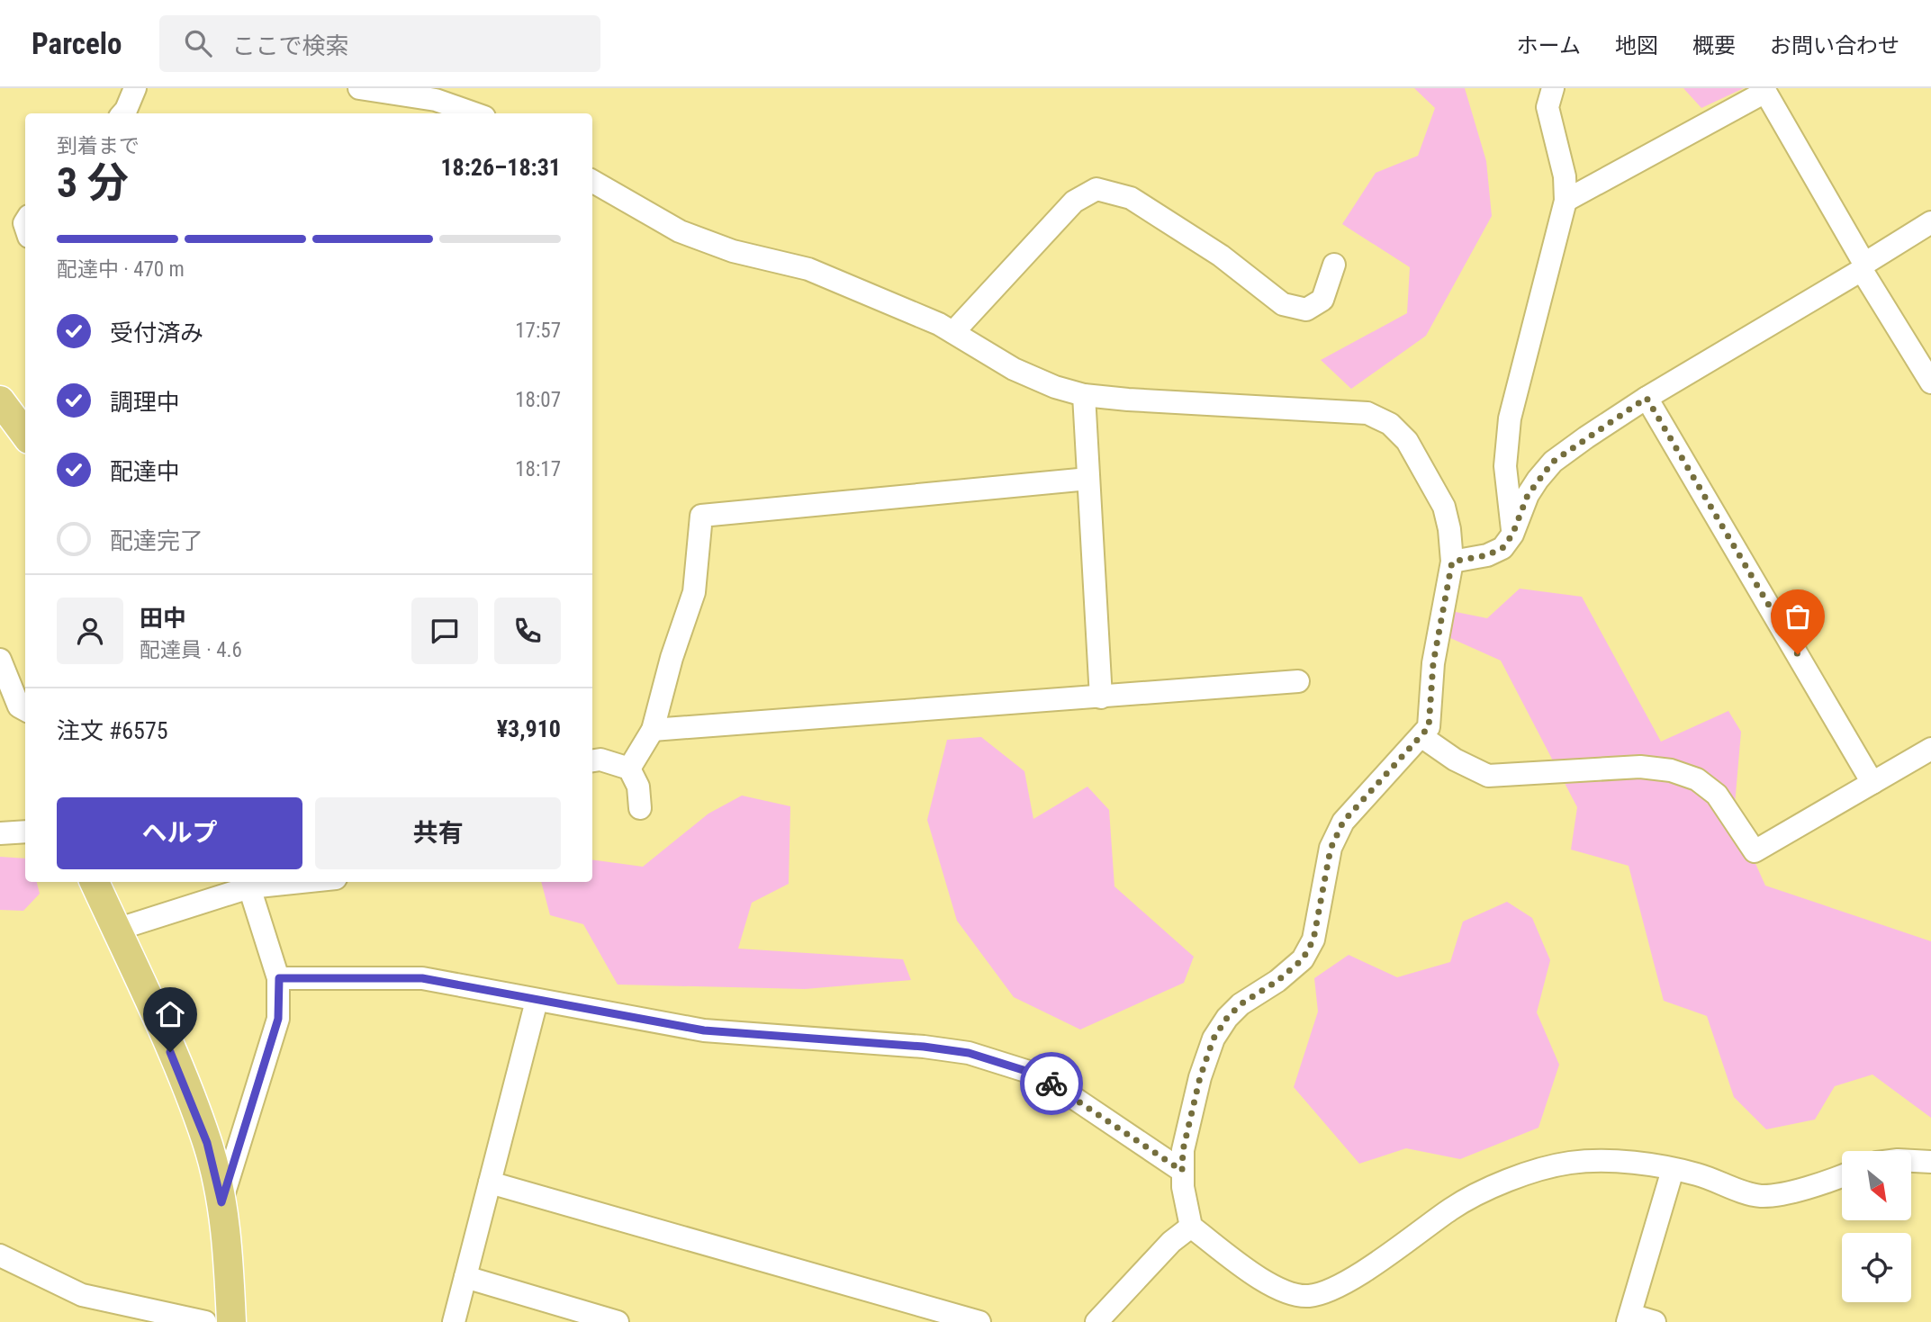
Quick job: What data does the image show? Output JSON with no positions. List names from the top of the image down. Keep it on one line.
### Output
{"north":"bottom right","page":{"header":"Parcelo","search":"ここで検索","nav":["ホーム","地図","概要","お問い合わせ"],"heading":["3 分","到着まで","18:26–18:31"],"panel":["田中","配達員 · 4.6","注文 #6575","¥3,910"],"bar":"配達中 · 470 m","list":[["受付済み","17:57"],["調理中","18:07"],["配達中","18:17"],"配達完了"],"buttons":["ヘルプ","共有"]}}
